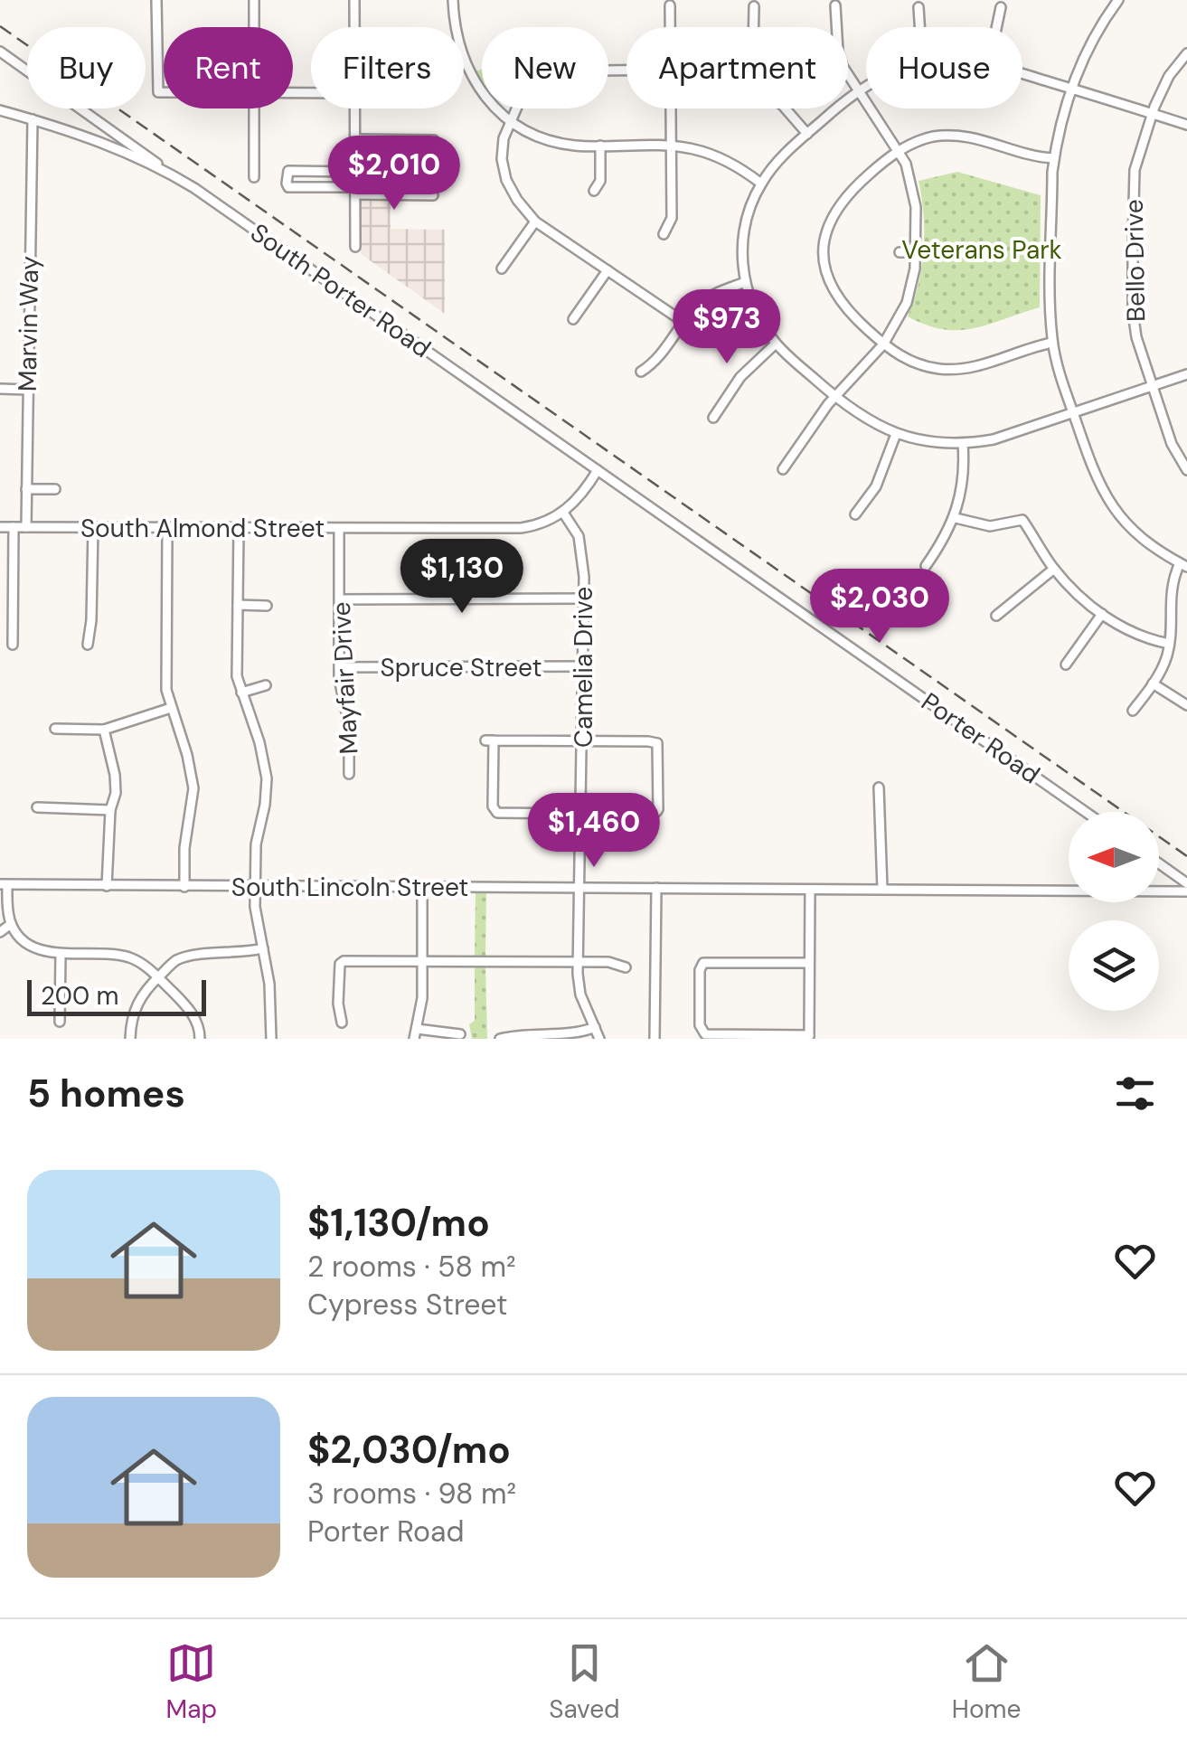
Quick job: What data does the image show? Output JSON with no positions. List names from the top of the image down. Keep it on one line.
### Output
{"streets":{"street":["Bello Drive","South Porter Road","Marvin Way","South Almond Street","Spruce Street","Camelia Drive","Mayfair Drive","Porter Road","South Lincoln Street"]},"crossings":[["South Porter Road","Marvin Way"],["South Porter Road","Porter Road"],["Marvin Way","South Almond Street"],["South Almond Street","Camelia Drive"],["South Almond Street","Mayfair Drive"],["Spruce Street","Camelia Drive"],["Spruce Street","Mayfair Drive"],["Camelia Drive","South Lincoln Street"]],"parks":["Veterans Park"],"scale_bar":"200 m","north":"left","page":{"chip":["Buy","Rent","Filters","New","Apartment","House"],"price":["$2,010","$973","$1,130","$2,030","$1,460"],"scale":"200 m","heading":"5 homes","list":[{"name":"$1,130/mo","note":"2 rooms · 58 m² · Cypress Street"},{"name":"$2,030/mo","note":"3 rooms · 98 m² · Porter Road"}],"tabs":["Map","Saved","Home"]}}
